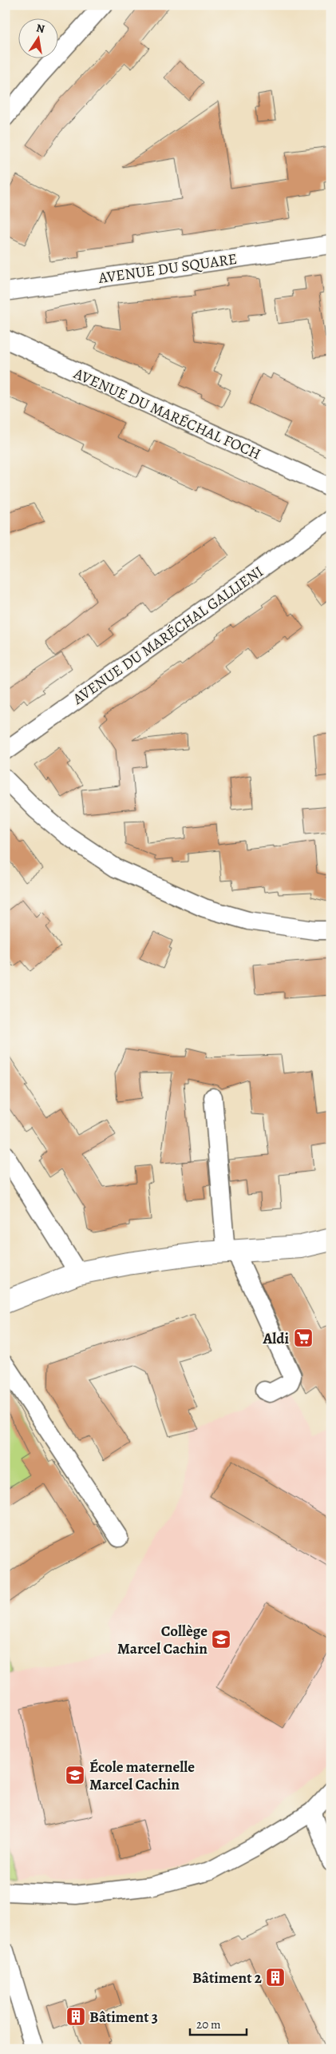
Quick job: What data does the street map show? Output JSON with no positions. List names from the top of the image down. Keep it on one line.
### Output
{"streets":{"street":["AVENUE DU SQUARE","AVENUE DU MARÉCHAL FOCH","AVENUE DU MARÉCHAL GALLIENI"]},"places":{"supermarket":["Aldi"],"school or university":["Collège Marcel Cachin","École maternelle Marcel Cachin"],"building":["Bâtiment 2","Bâtiment 3"]},"scale_bar":"20 m","north":"top"}
